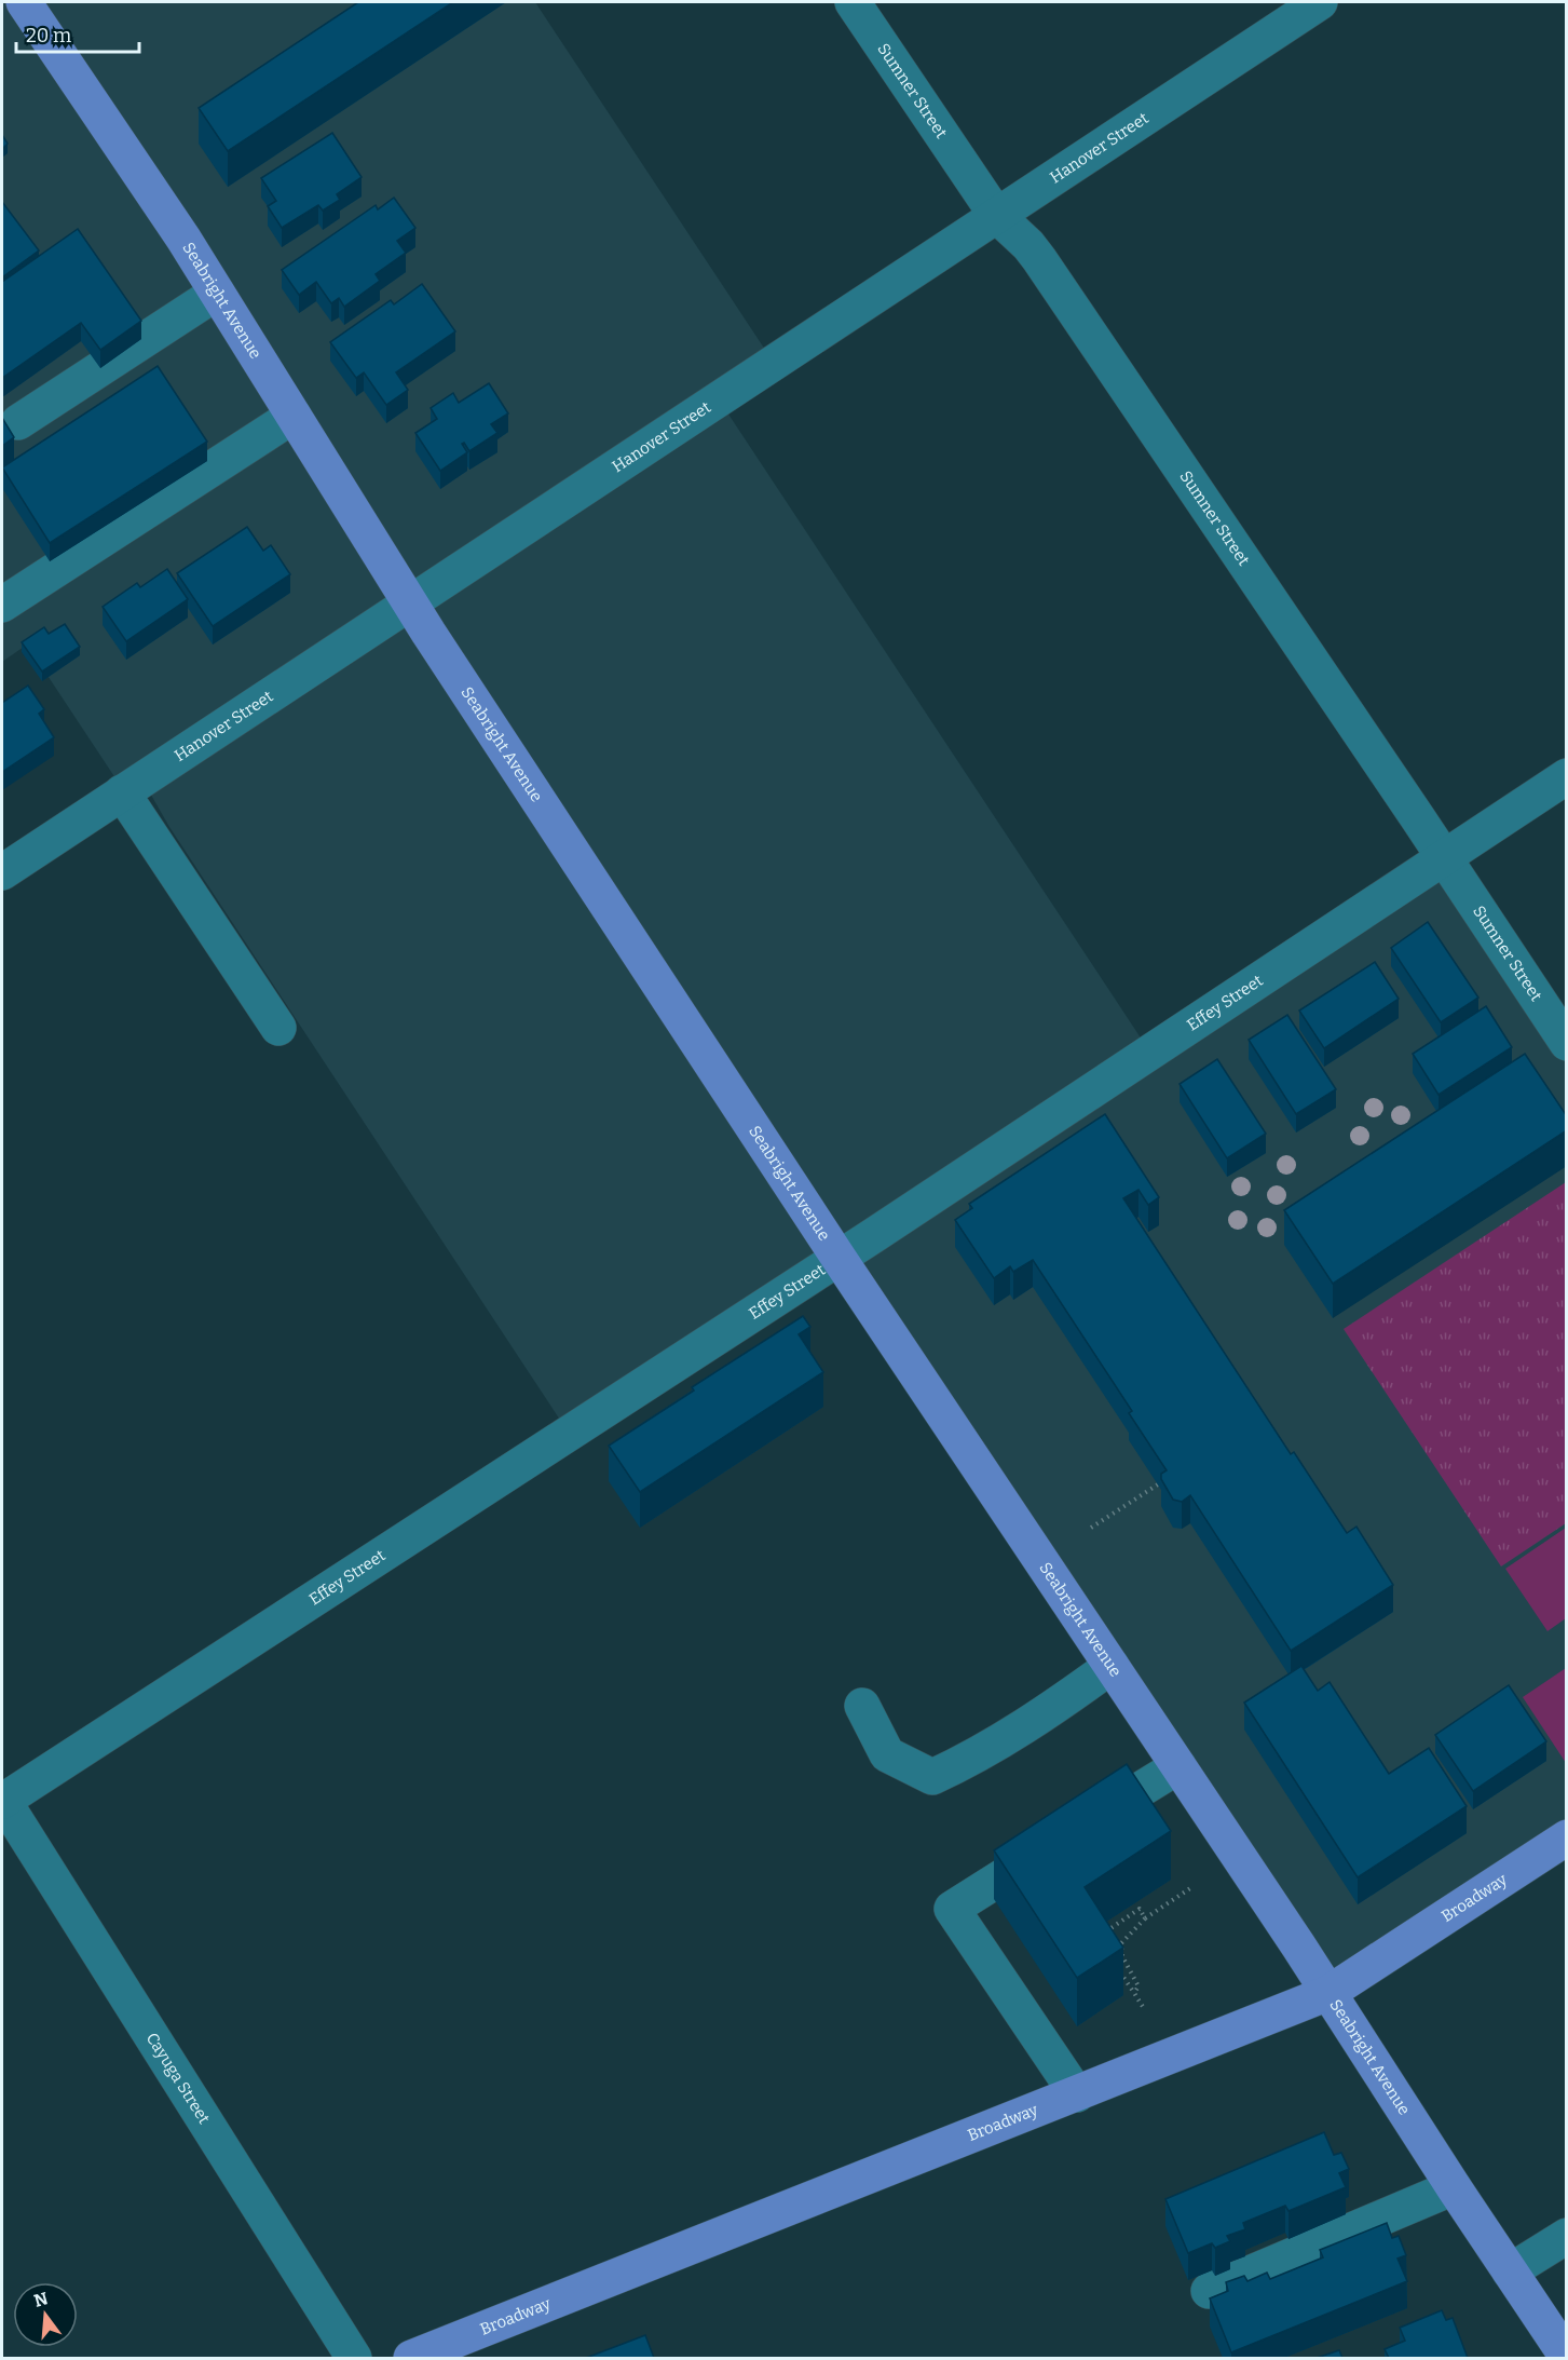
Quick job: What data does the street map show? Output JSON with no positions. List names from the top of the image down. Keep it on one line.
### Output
{"streets":{"main road":["Seabright Avenue","Broadway"],"street":["Sumner Street","Hanover Street","Effey Street","Cayuga Street"]},"crossings":[["Sumner Street","Hanover Street"],["Sumner Street","Effey Street"],["Hanover Street","Seabright Avenue"],["Seabright Avenue","Effey Street"],["Seabright Avenue","Broadway"],["Effey Street","Cayuga Street"]],"scale_bar":"20 m","north":"top"}
